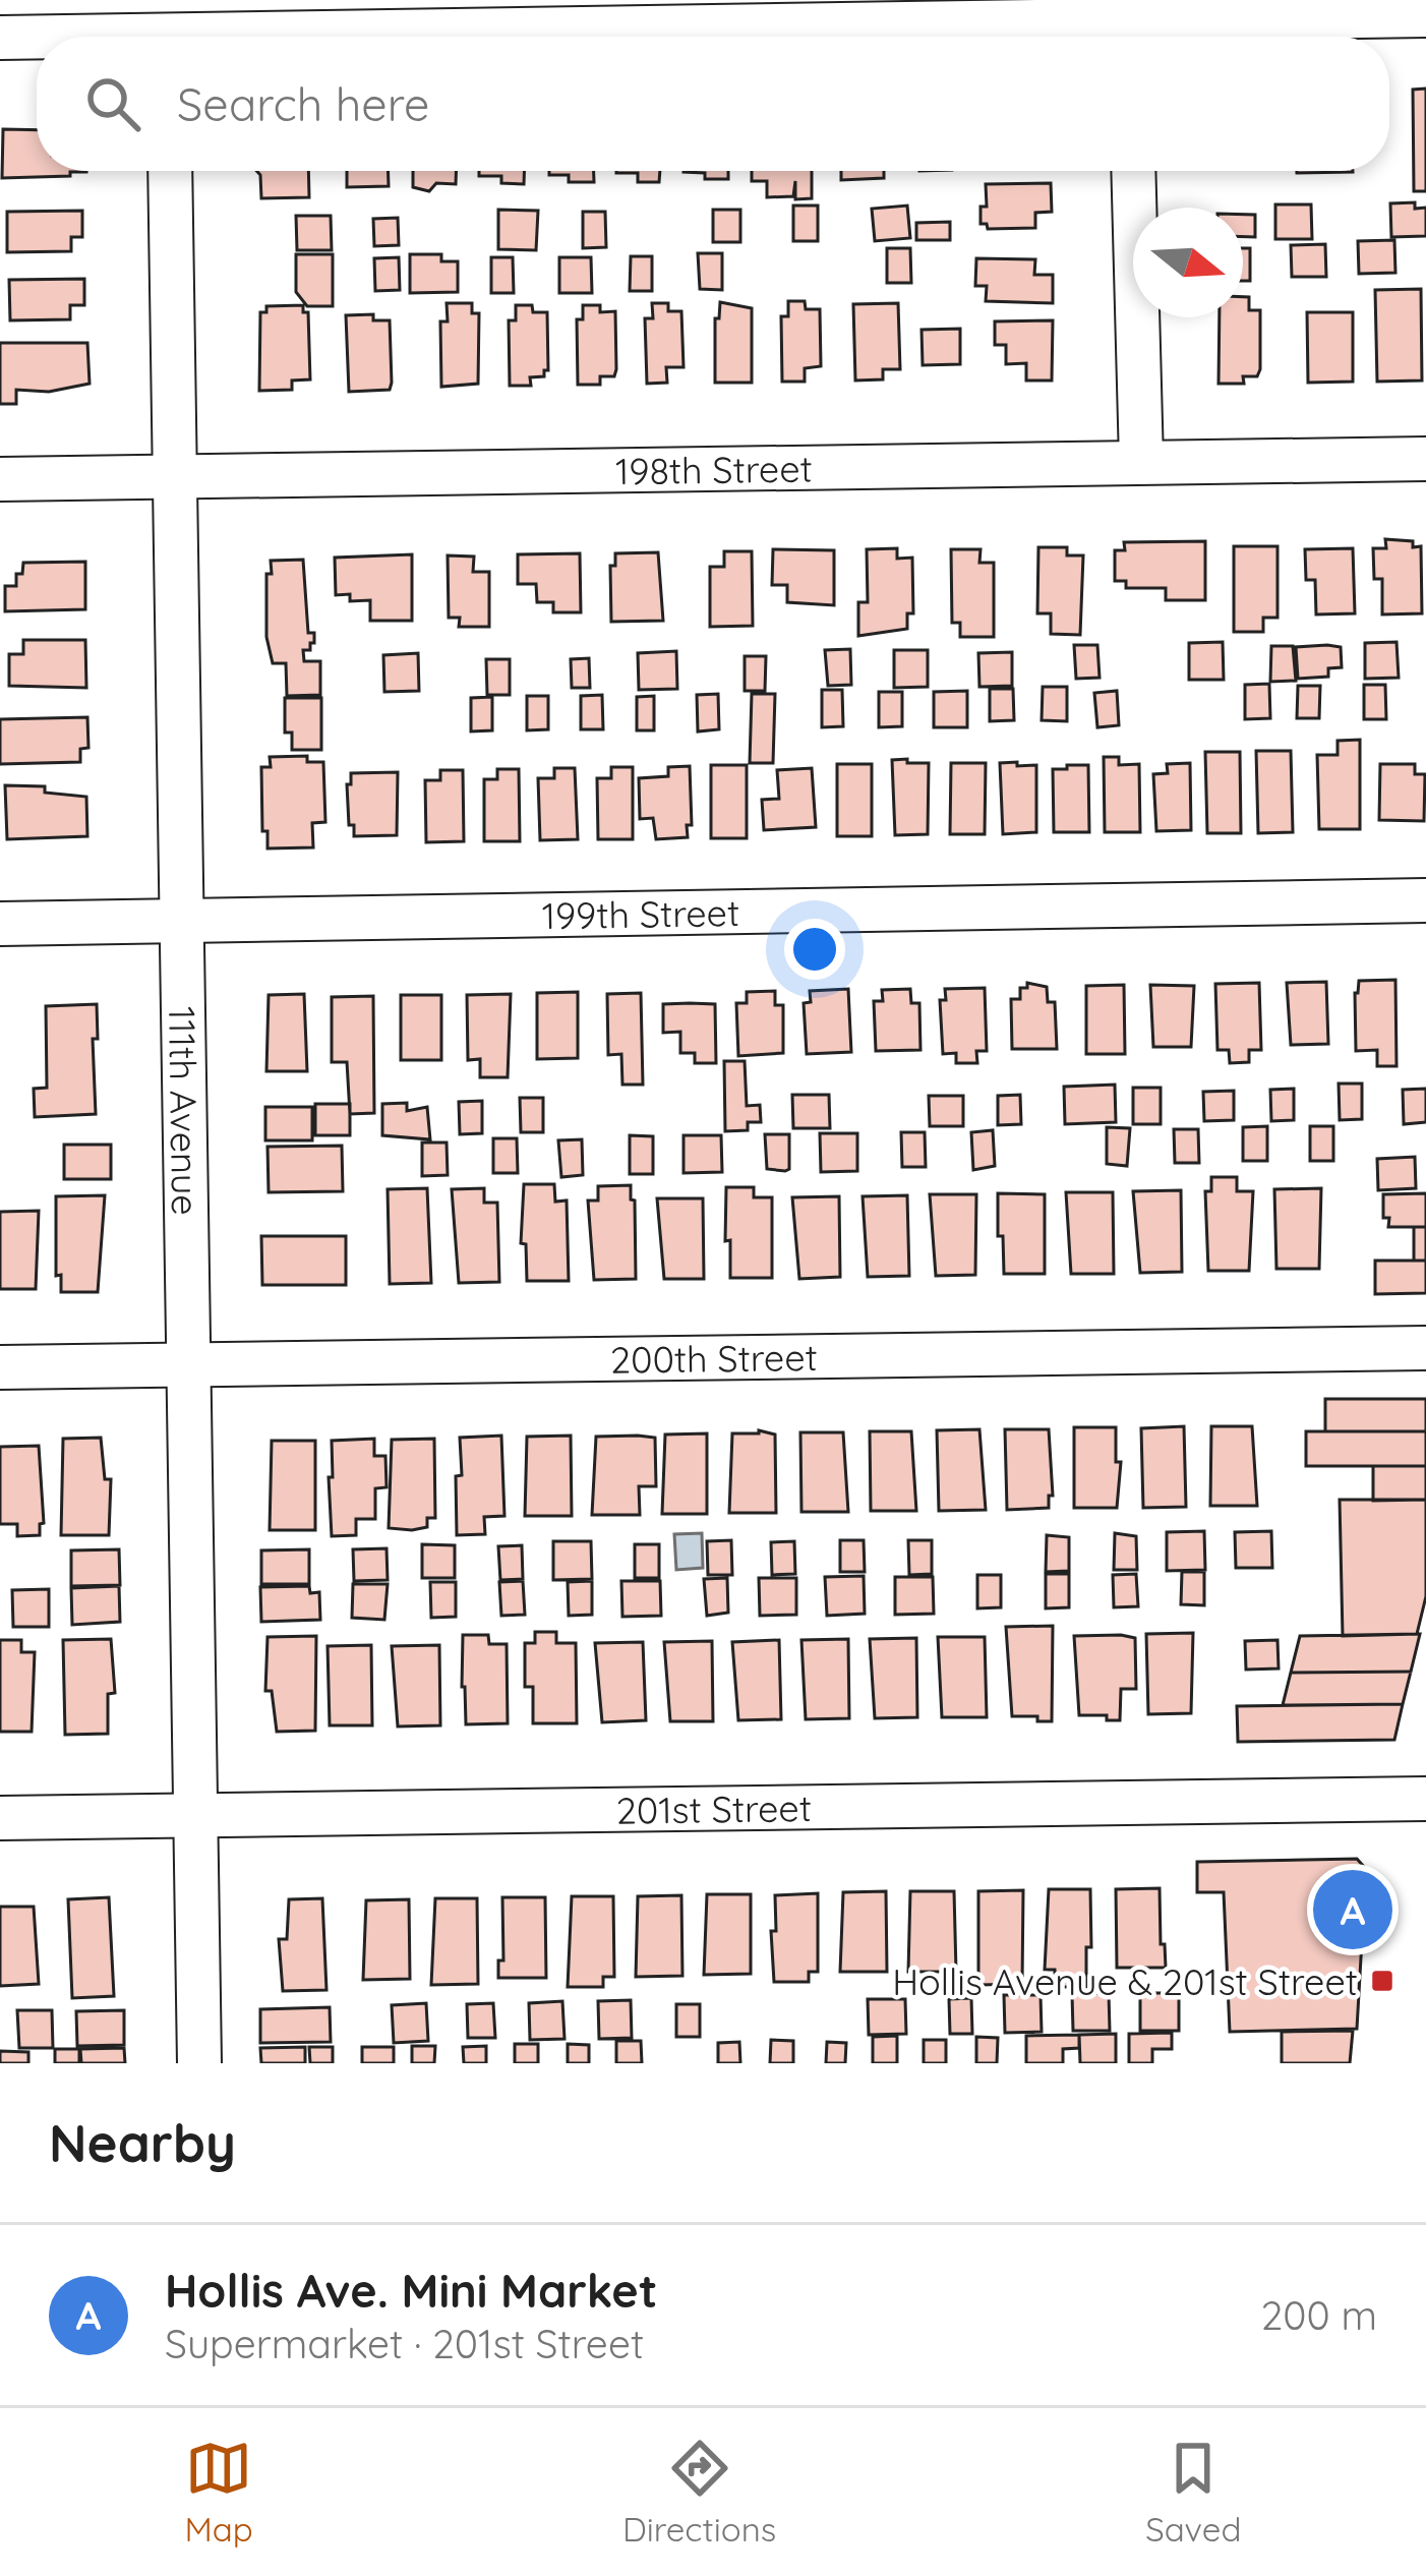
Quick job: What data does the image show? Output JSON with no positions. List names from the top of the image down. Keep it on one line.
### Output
{"streets":{"street":["198th Street","199th Street","111th Avenue","200th Street","201st Street"]},"crossings":[["198th Street","111th Avenue"],["199th Street","111th Avenue"],["111th Avenue","200th Street"],["111th Avenue","201st Street"]],"places":{"transit":["Hollis Avenue & 201st Street"]},"north":"right","page":{"search":"Search here","pins":"A","heading":"Nearby","list":[{"mark":"A","name":"Hollis Ave. Mini Market","note":"Supermarket · 201st Street","value":"200 m"}],"nav":["Map","Directions","Saved"]}}
